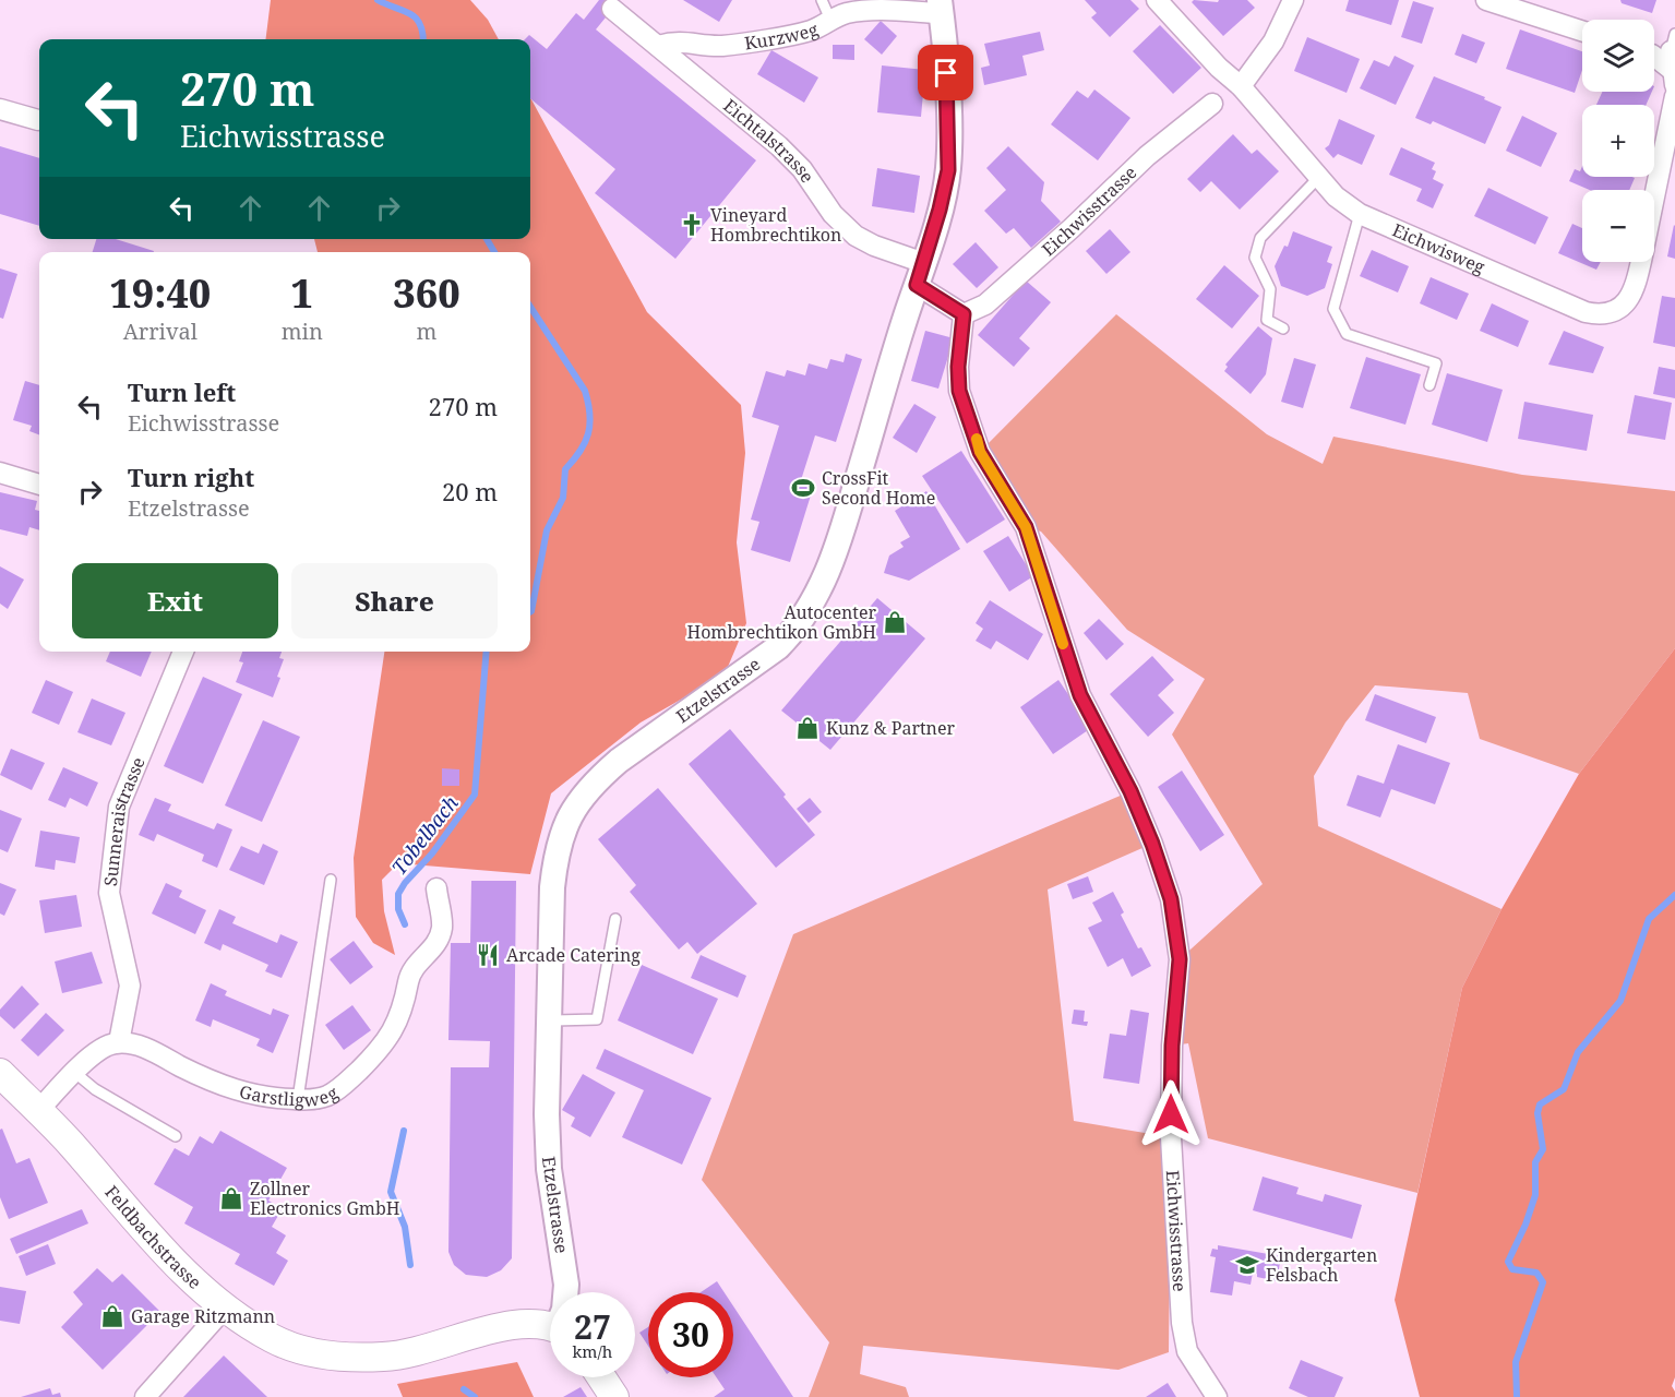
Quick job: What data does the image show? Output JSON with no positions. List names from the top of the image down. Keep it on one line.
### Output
{"streets":{"main road":["Feldbachstrasse"],"street":["Kurzweg","Eichtalstrasse","Eichwisstrasse","Eichwisweg","Etzelstrasse","Sunneraistrasse","Garstligweg"]},"crossings":[["Kurzweg","Eichtalstrasse"],["Kurzweg","Etzelstrasse"],["Eichtalstrasse","Etzelstrasse"],["Sunneraistrasse","Garstligweg"]],"water":["Tobelbach"],"places":{"church":["Vineyard Hombrechtikon"],"sports":["CrossFit Second Home"],"shop":["Autocenter Hombrechtikon GmbH","Kunz & Partner","Zollner Electronics GmbH","Garage Ritzmann"],"restaurant":["Arcade Catering"],"school or university":["Kindergarten Felsbach"]},"page":{"map_buttons":["+","−"],"turn":["270 m","Eichwisstrasse"],"eta":["19:40","Arrival","1","min","360","m"],"list":[{"name":"Turn left","note":"Eichwisstrasse","value":"270 m"},{"name":"Turn right","note":"Etzelstrasse","value":"20 m"}],"buttons":["Exit","Share"],"speed":"27 km/h","limit":"30"}}
